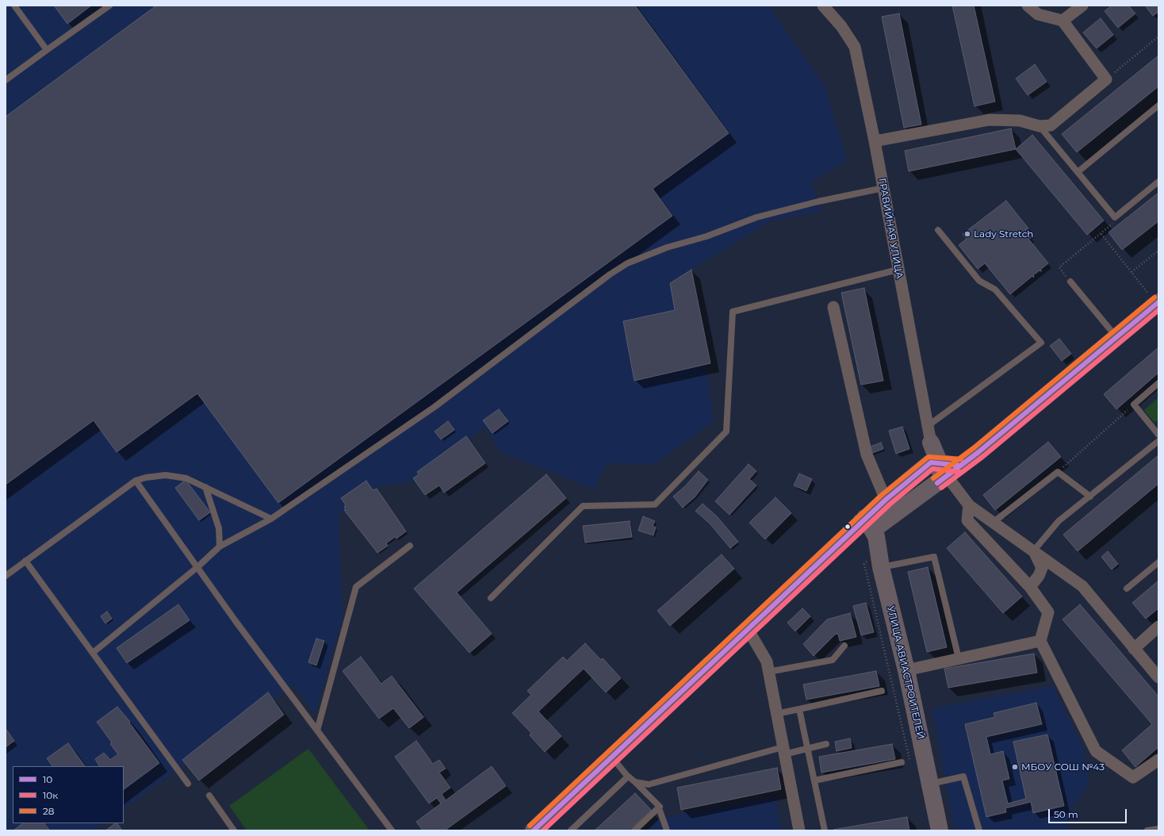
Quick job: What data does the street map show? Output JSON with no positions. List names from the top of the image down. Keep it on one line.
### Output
{"streets":{"main road":["УЛИЦА АВИАСТРОИТЕЛЕЙ"],"street":["ГРАВИЙНАЯ УЛИЦА"]},"places":["Lady Stretch","МБОУ СОШ №43"],"lines":["transit line 28","transit line 10","transit line 10к"],"legend":["10","10к","28"],"scale_bar":"50 m"}
